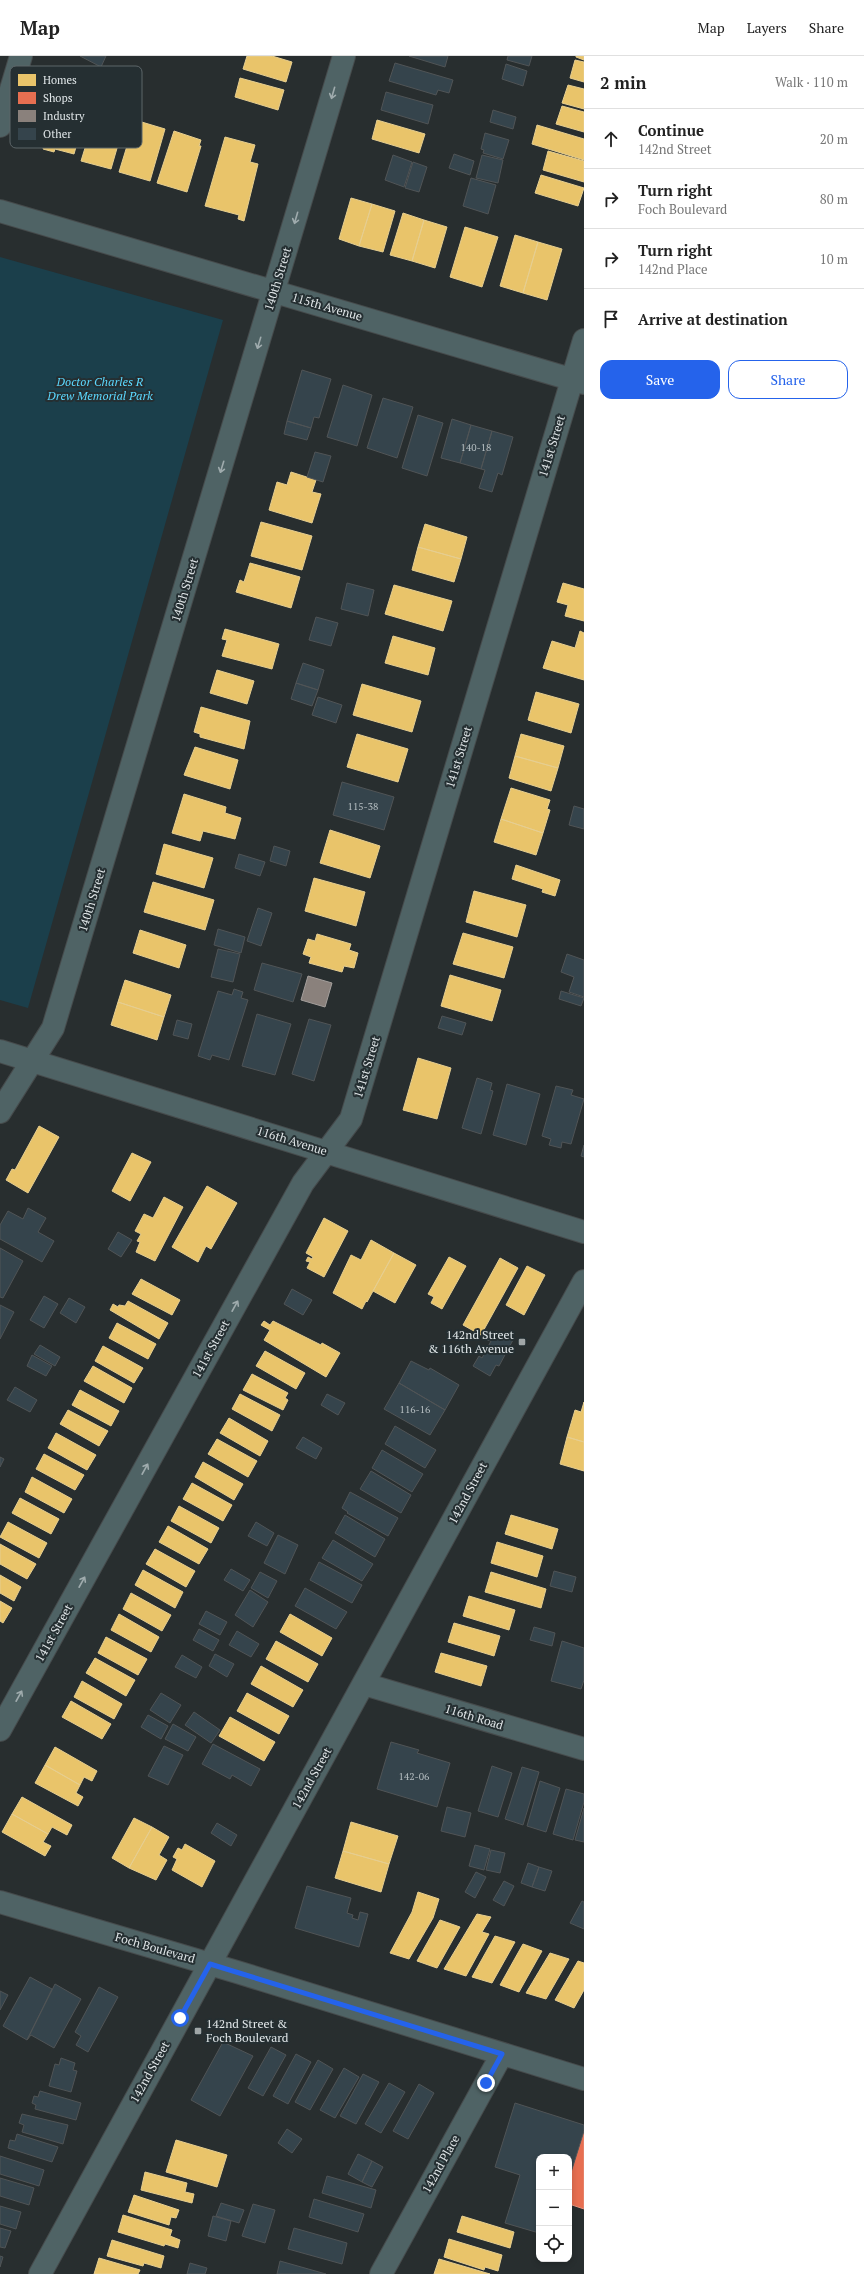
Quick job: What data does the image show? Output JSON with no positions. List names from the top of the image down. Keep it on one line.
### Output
{"streets":{"street":["140th Street","115th Avenue","141st Street","116th Avenue","142nd Street","116th Road","Foch Boulevard","142nd Place"]},"crossings":[["140th Street","115th Avenue"],["140th Street","116th Avenue"],["115th Avenue","141st Street"],["141st Street","116th Avenue"],["142nd Street","116th Road"],["142nd Street","Foch Boulevard"],["Foch Boulevard","142nd Place"]],"one_way":["140th Street","141st Street"],"parks":["Doctor Charles R Drew Memorial Park"],"places":{"transit":["142nd Street & 116th Avenue","142nd Street & Foch Boulevard"]},"house_numbers":["140-18","115-38","116-16","142-06"],"legend":["Homes","Shops","Industry","Other"],"page":{"header":"Map","nav":["Map","Layers","Share"],"heading":["2 min","Walk · 110 m"],"list":[["Continue","142nd Street","20 m"],["Turn right","Foch Boulevard","80 m"],["Turn right","142nd Place","10 m"],"Arrive at destination"],"buttons":["Save","Share"],"map_buttons":["+","−"]}}
